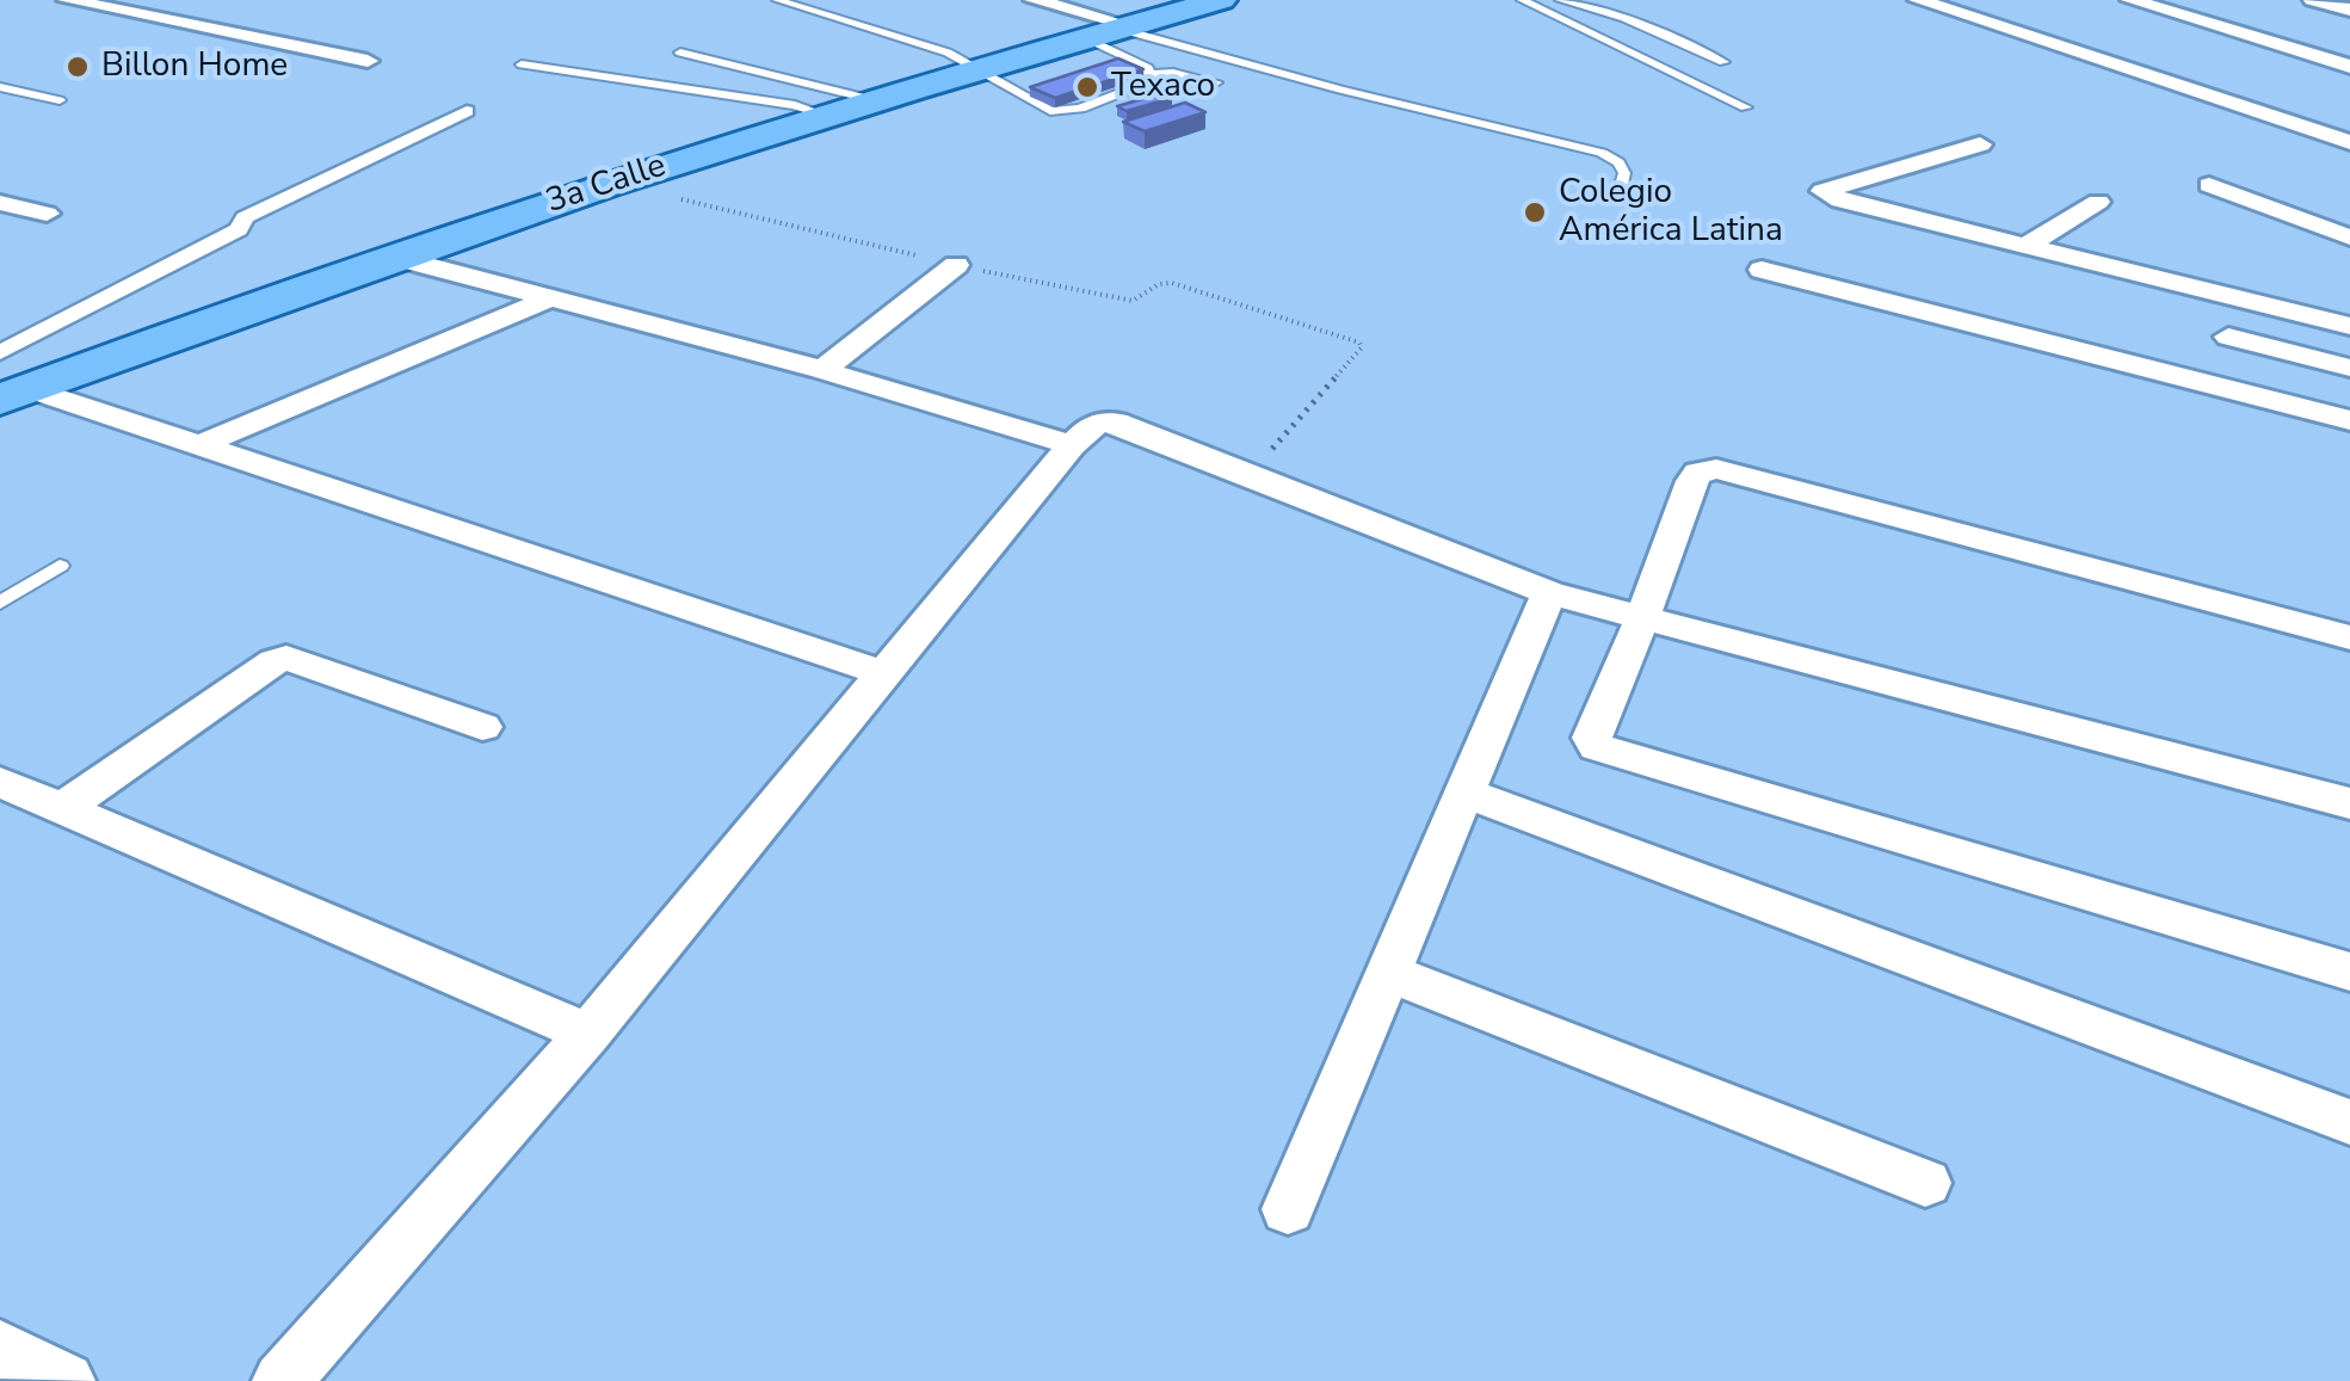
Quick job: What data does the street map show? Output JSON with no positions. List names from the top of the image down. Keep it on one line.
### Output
{"streets":{"main road":["3a Calle"]},"places":["Billon Home","Texaco","Colegio América Latina"]}
